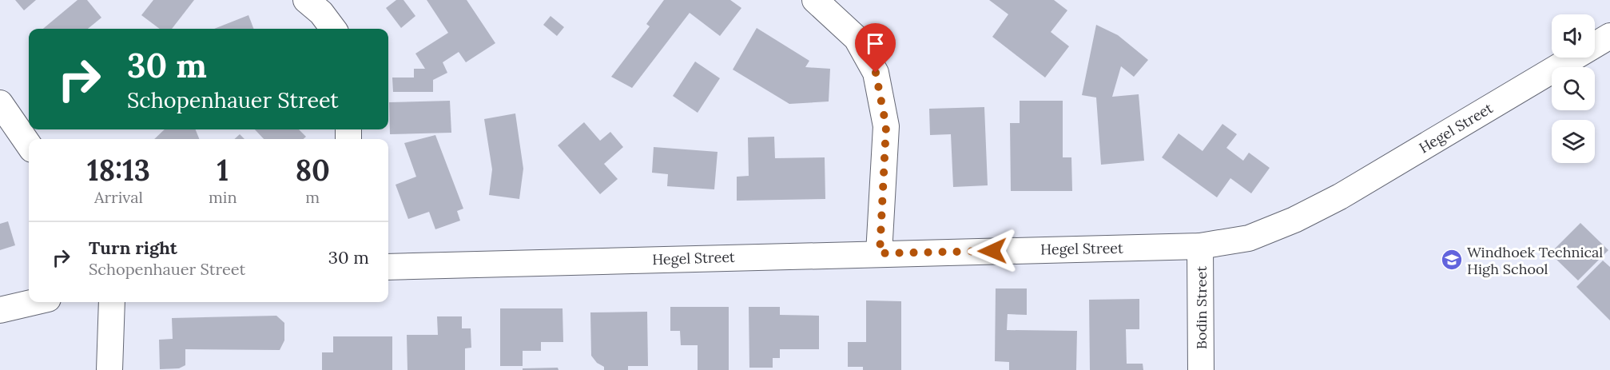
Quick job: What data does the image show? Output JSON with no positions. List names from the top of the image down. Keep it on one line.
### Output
{"streets":{"street":["Hegel Street","Bodin Street"]},"crossings":[["Hegel Street","Bodin Street"]],"places":{"school or university":["Windhoek Technical High School"]},"page":{"turn":["30 m","Schopenhauer Street"],"eta":["18:13","Arrival","1","min","80","m"],"list":[{"name":"Turn right","note":"Schopenhauer Street","value":"30 m"}]}}
